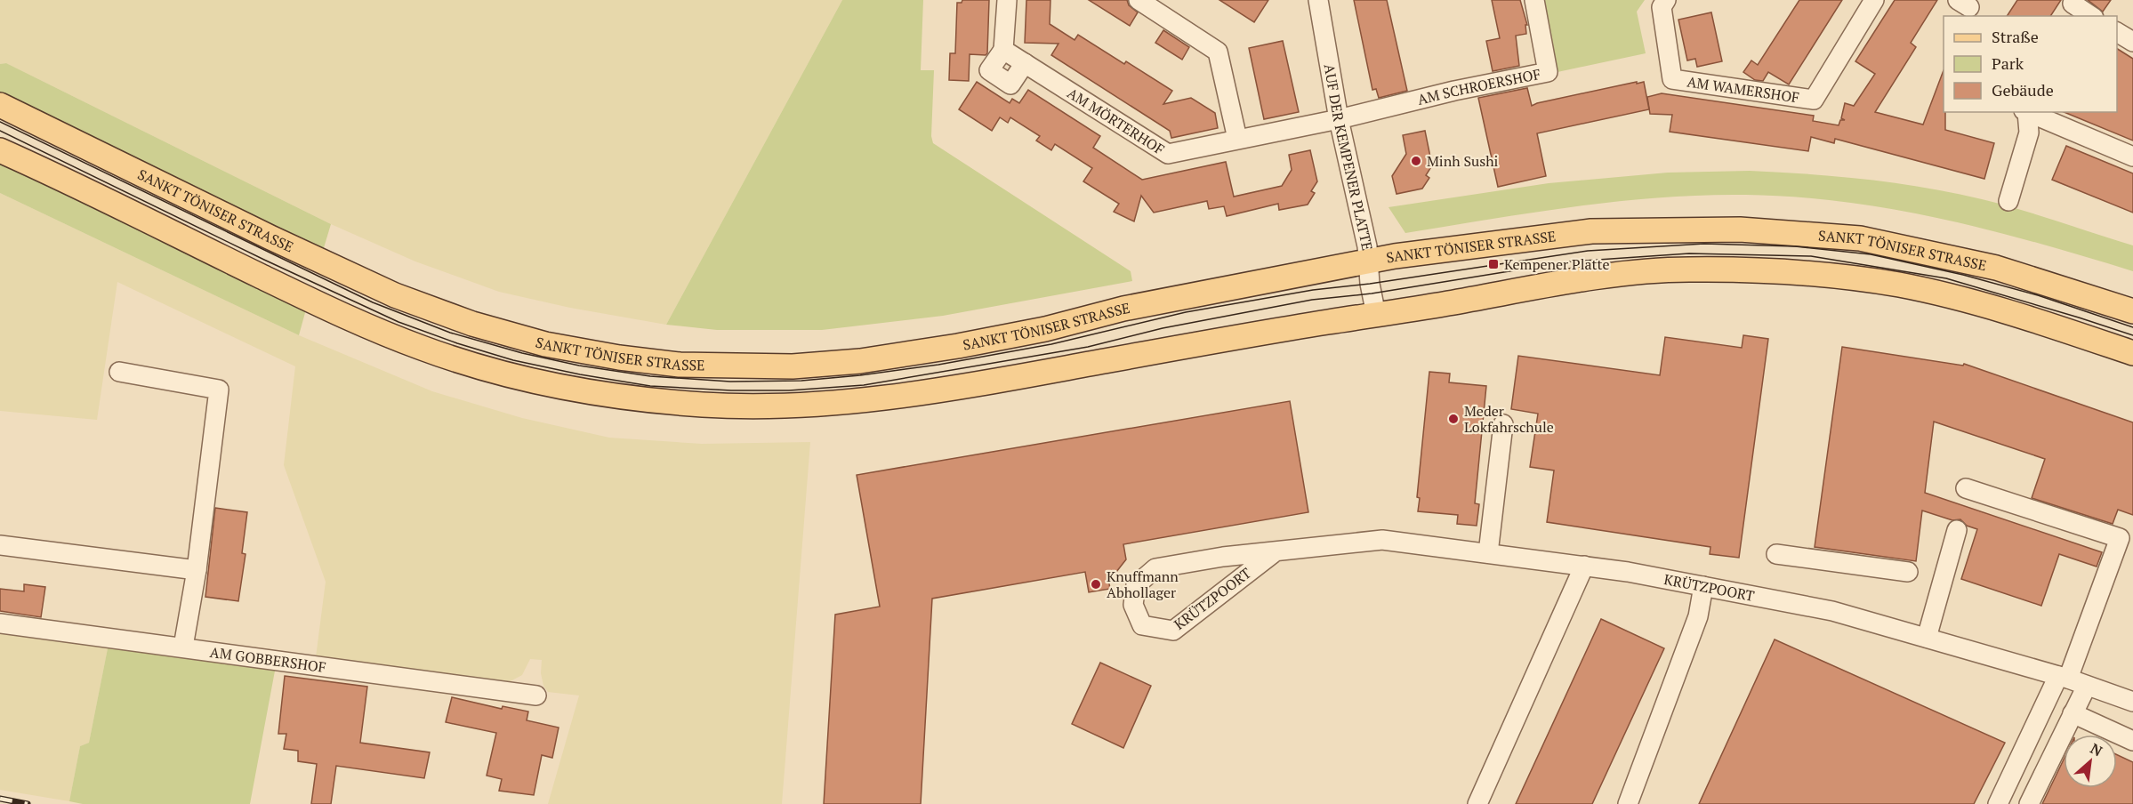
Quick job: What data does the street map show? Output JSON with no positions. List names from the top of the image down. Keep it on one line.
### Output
{"streets":{"main road":["SANKT TÖNISER STRASSE"],"street":["AM SCHROERSHOF","AM WAMERSHOF","AM MÖRTERHOF","AUF DER KEMPENER PLATTE","KRÜTZPOORT","AM GOBBERSHOF"]},"crossings":[["AM SCHROERSHOF","AM MÖRTERHOF"],["AM SCHROERSHOF","AUF DER KEMPENER PLATTE"],["AM MÖRTERHOF","AUF DER KEMPENER PLATTE"],["AUF DER KEMPENER PLATTE","SANKT TÖNISER STRASSE"]],"places":{"other":["Minh Sushi","Meder Lokfahrschule","Knuffmann Abhollager"],"transit":["Kempener Platte"]},"legend":["Straße","Park","Gebäude"],"north":"top right"}
